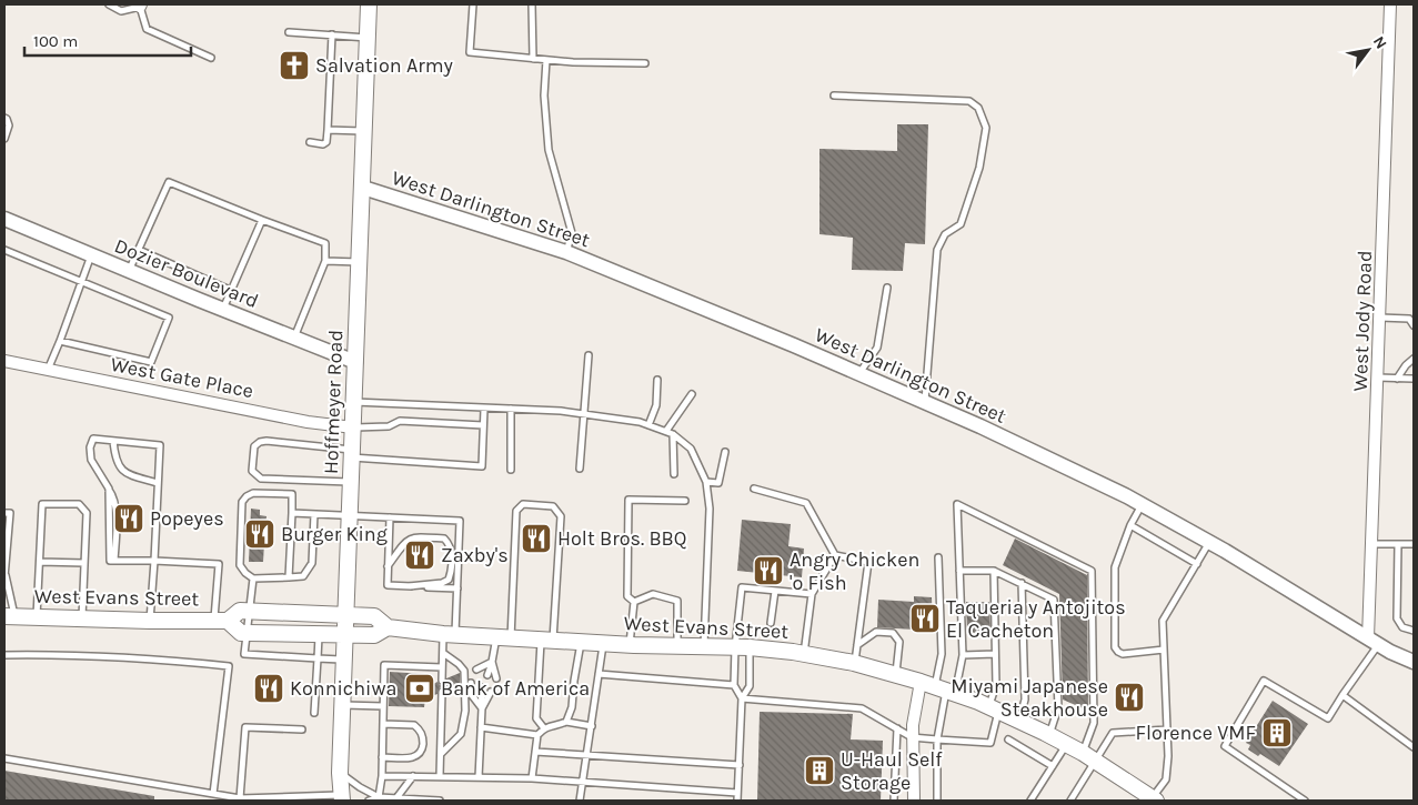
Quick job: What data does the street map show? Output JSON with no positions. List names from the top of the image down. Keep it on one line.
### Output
{"streets":{"main road":["Hoffmeyer Road","West Evans Street"],"street":["West Darlington Street","Dozier Boulevard","West Jody Road","West Gate Place"]},"crossings":[["West Darlington Street","West Jody Road"],["West Darlington Street","Hoffmeyer Road"],["Dozier Boulevard","Hoffmeyer Road"],["West Gate Place","Hoffmeyer Road"],["Hoffmeyer Road","West Evans Street"]],"places":{"church":["Salvation Army"],"restaurant":["Popeyes","Burger King","Holt Bros. BBQ","Zaxby's","Angry Chicken 'o Fish","Taqueria y Antojitos El Cacheton","Konnichiwa","Miyami Japanese Steakhouse"],"bank":["Bank of America"],"building":["Florence VMF","U-Haul Self Storage"]},"scale_bar":"100 m","north":"top right"}
